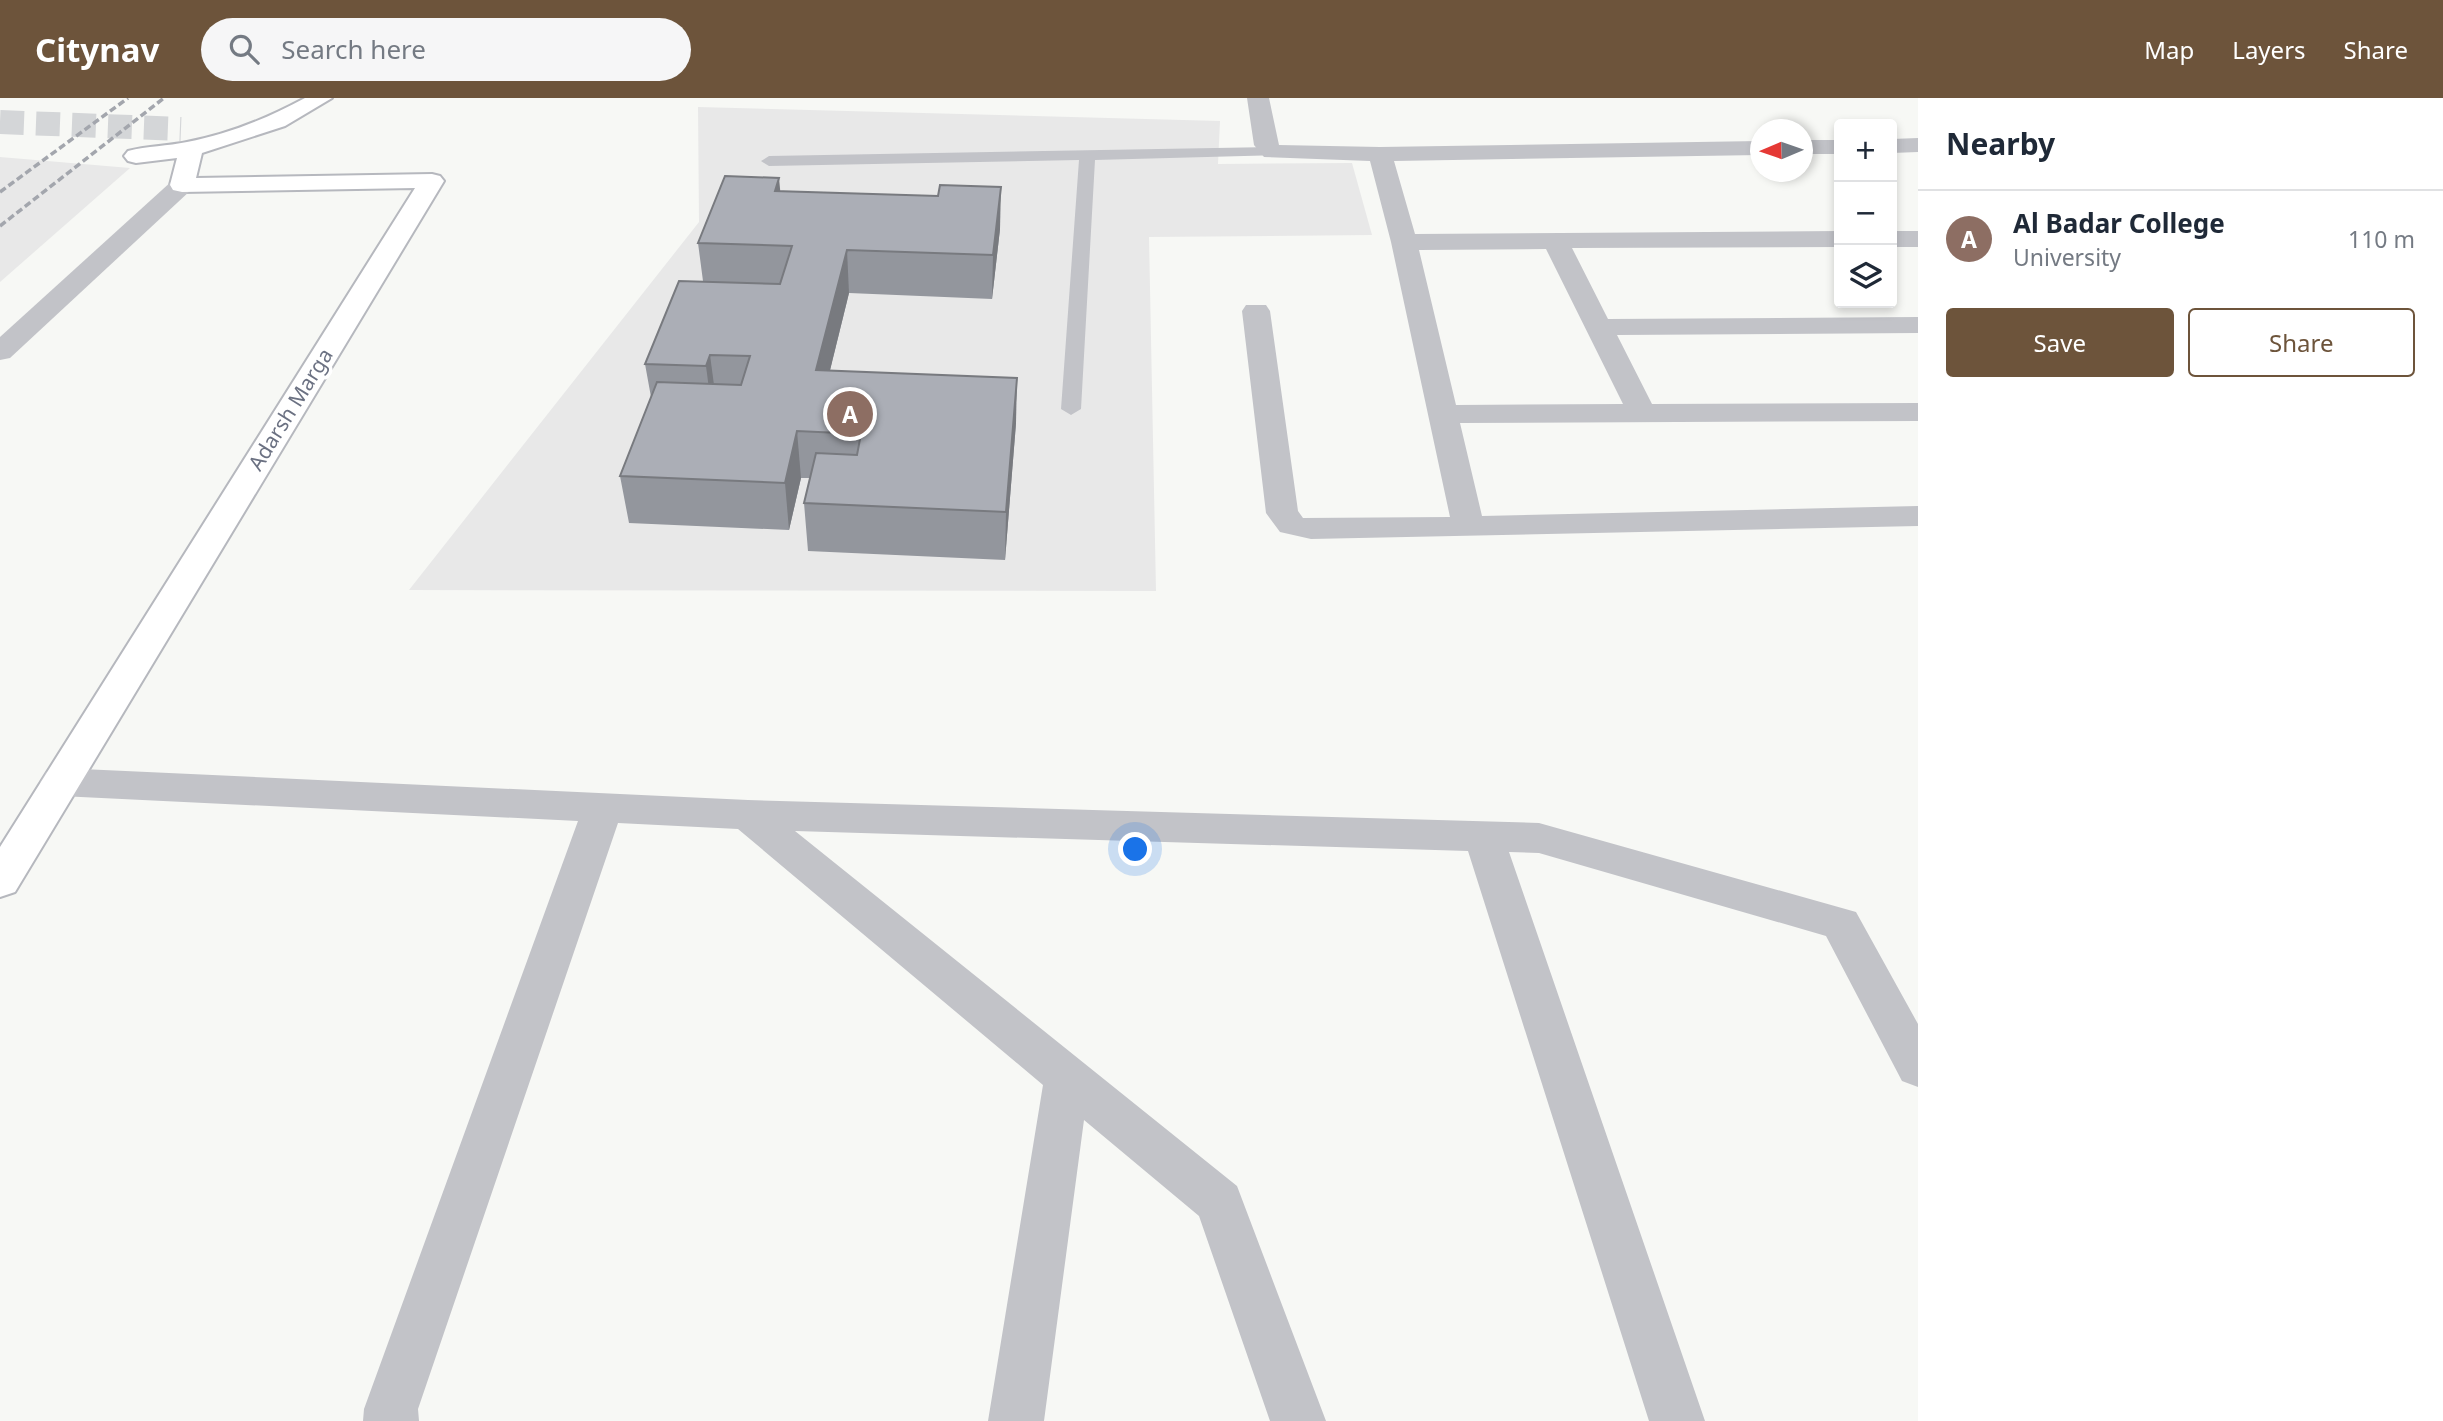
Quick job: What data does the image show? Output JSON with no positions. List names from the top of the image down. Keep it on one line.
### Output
{"streets":{"main road":["Adarsh Marga"]},"north":"left","page":{"header":"Citynav","search":"Search here","nav":["Map","Layers","Share"],"heading":"Nearby","map_buttons":["+","−"],"list":[{"mark":"A","name":"Al Badar College","note":"University","value":"110 m"}],"buttons":["Save","Share"],"pins":"A"}}
